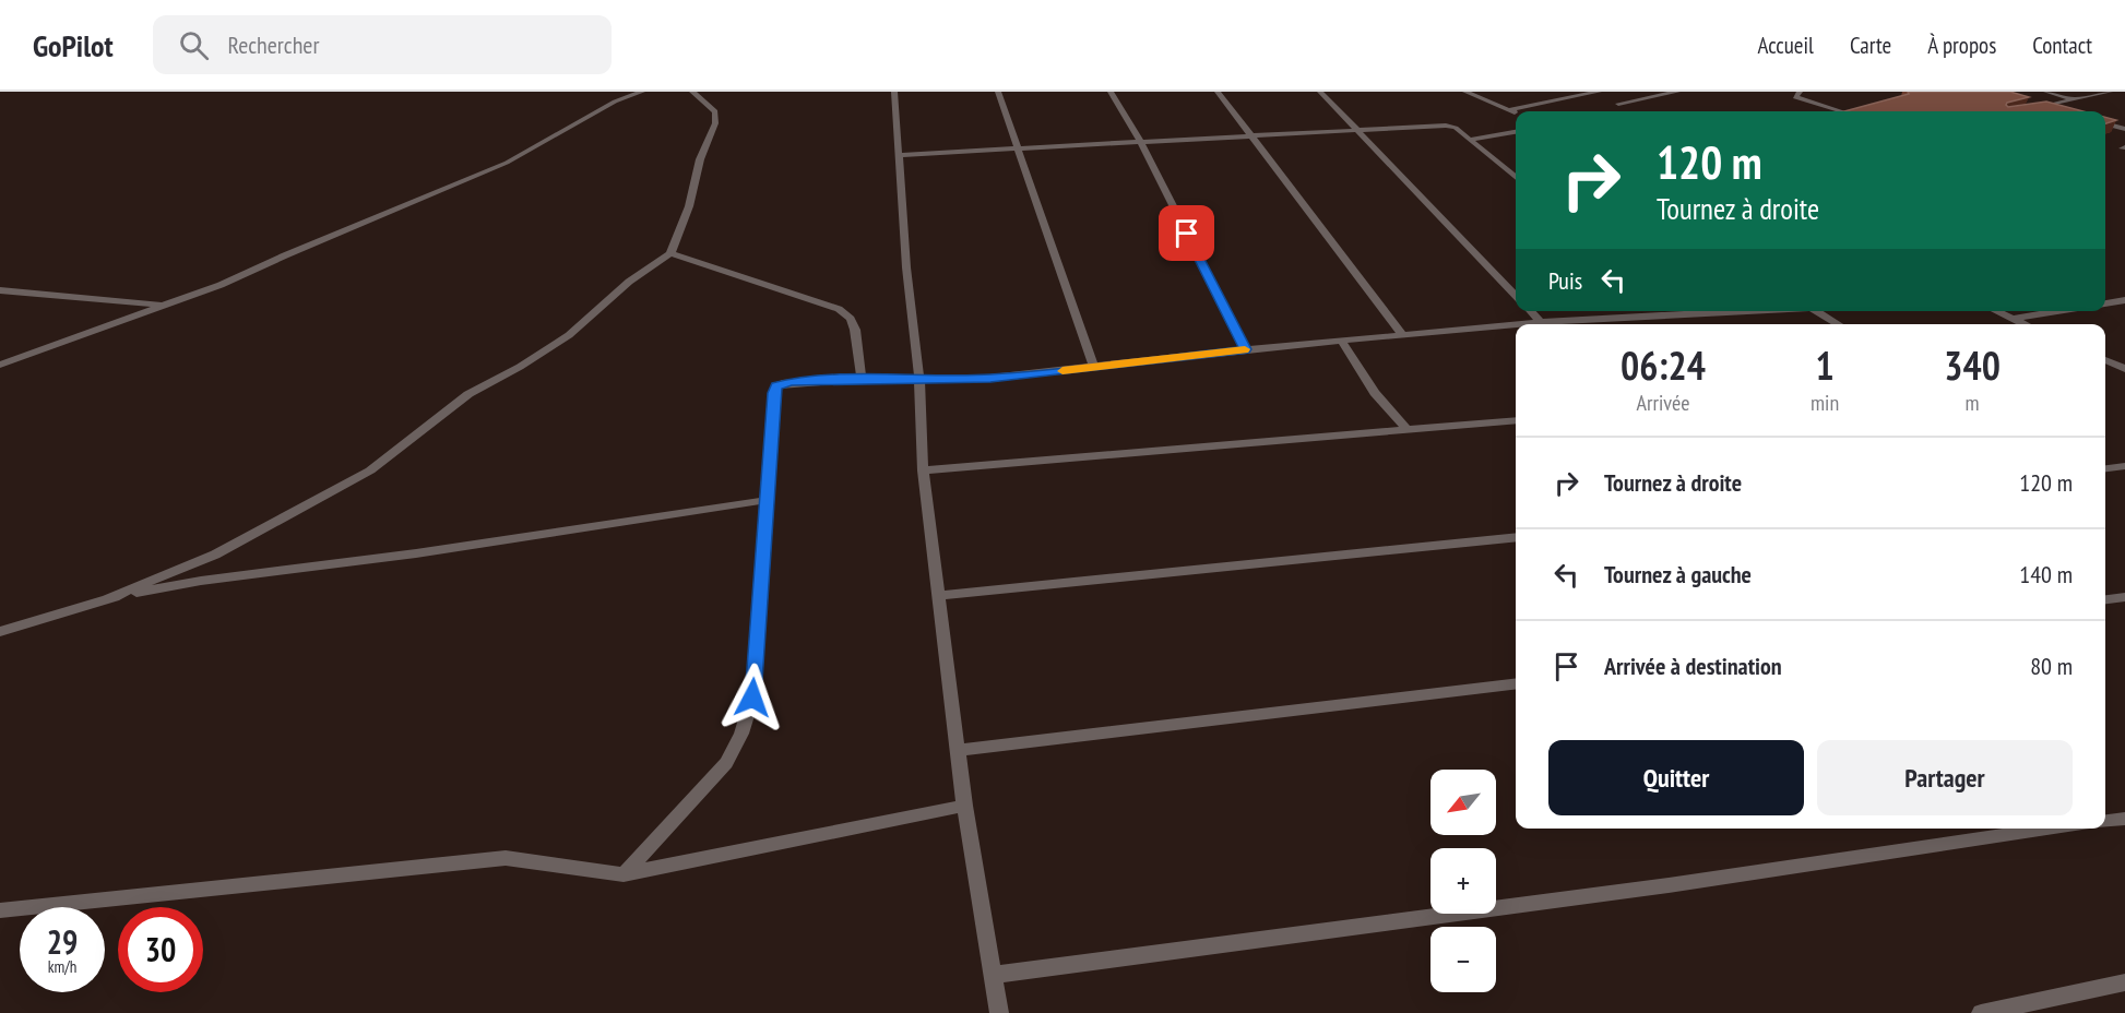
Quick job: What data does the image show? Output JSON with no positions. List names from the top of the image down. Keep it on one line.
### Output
{"north":"bottom left","page":{"header":"GoPilot","search":"Rechercher","nav":["Accueil","Carte","À propos","Contact"],"turn":["120 m","Tournez à droite"],"then":"Puis","eta":["06:24","Arrivée","1","min","340","m"],"list":[{"name":"Tournez à droite","value":"120 m"},{"name":"Tournez à gauche","value":"140 m"},{"name":"Arrivée à destination","value":"80 m"}],"buttons":["Quitter","Partager"],"map_buttons":["+","−"],"speed":"29 km/h","limit":"30"}}
